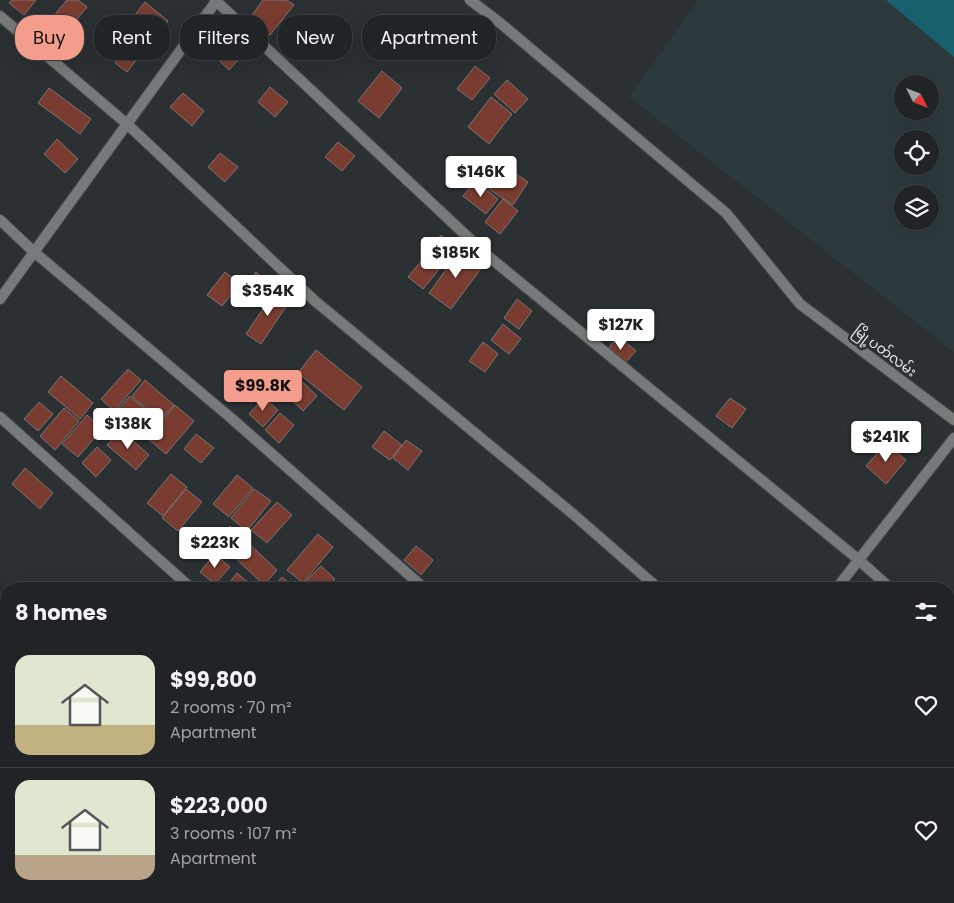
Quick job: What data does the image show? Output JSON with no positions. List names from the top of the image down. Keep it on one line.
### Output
{"streets":{"street":["မြို့ပတ်လမ်း"]},"north":"bottom right","page":{"chip":["Buy","Rent","Filters","New","Apartment"],"price":["$146K","$185K","$354K","$127K","$99.8K","$138K","$241K","$223K"],"heading":"8 homes","list":[{"name":"$99,800","note":"2 rooms · 70 m² · Apartment"},{"name":"$223,000","note":"3 rooms · 107 m² · Apartment"}]}}
